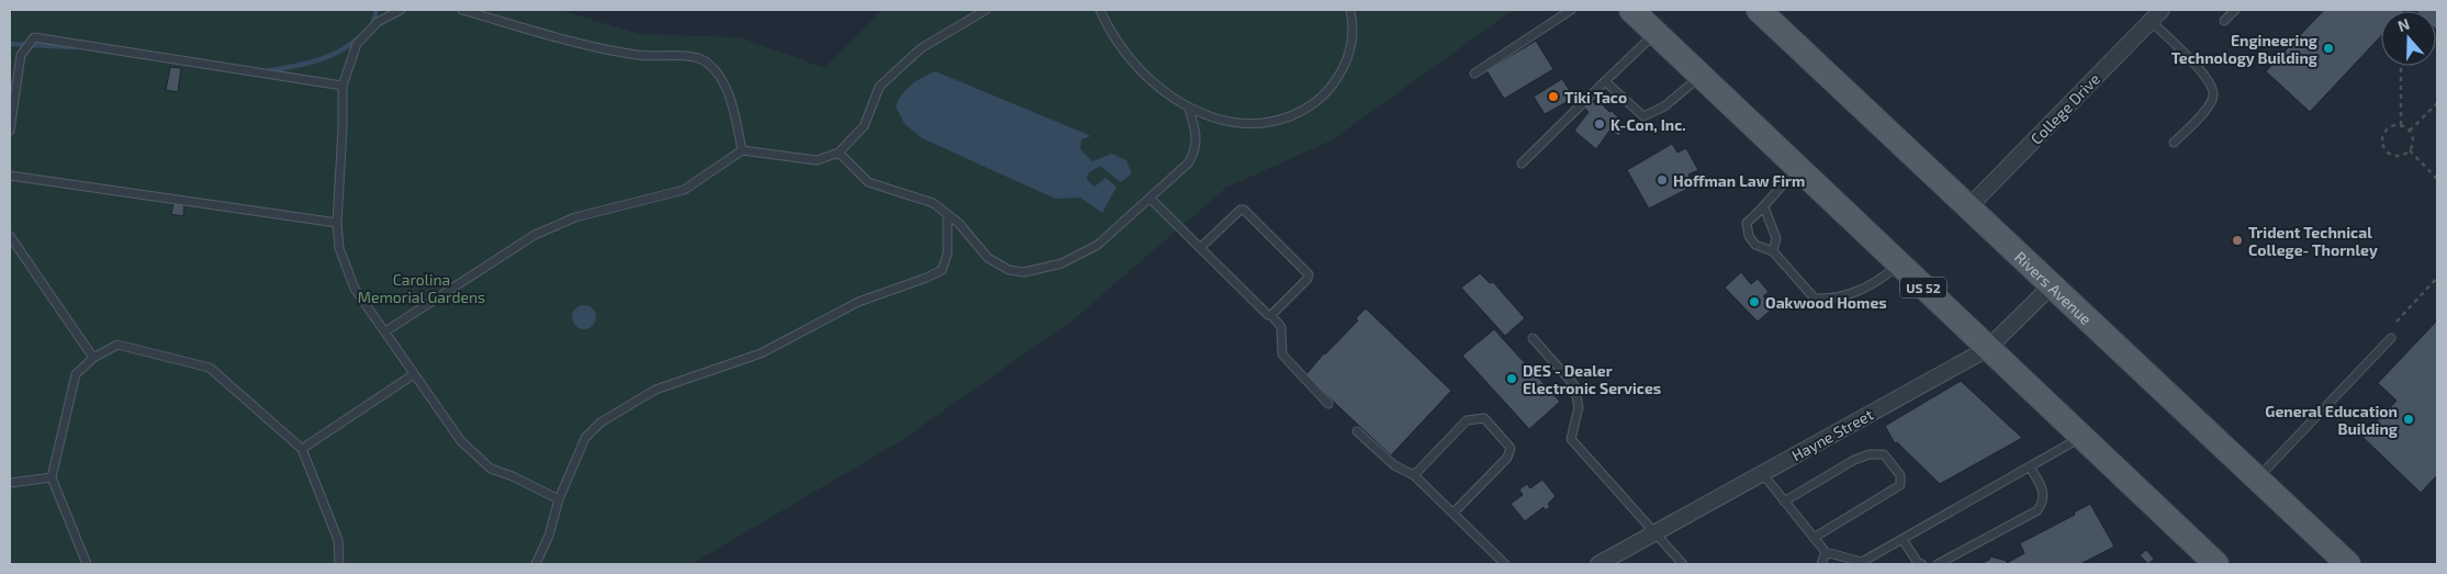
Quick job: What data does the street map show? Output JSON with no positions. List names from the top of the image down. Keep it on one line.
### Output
{"streets":{"main road":["US 52","Rivers Avenue"],"street":["College Drive","Hayne Street"]},"crossings":[["College Drive","Rivers Avenue"],["US 52","Hayne Street"],["Rivers Avenue","Hayne Street"]],"parks":["Carolina Memorial Gardens"],"places":["Engineering Technology Building","Tiki Taco","K-Con, Inc.","Hoffman Law Firm","Trident Technical College- Thornley","Oakwood Homes","DES - Dealer Electronic Services","General Education Building"],"north":"top"}
